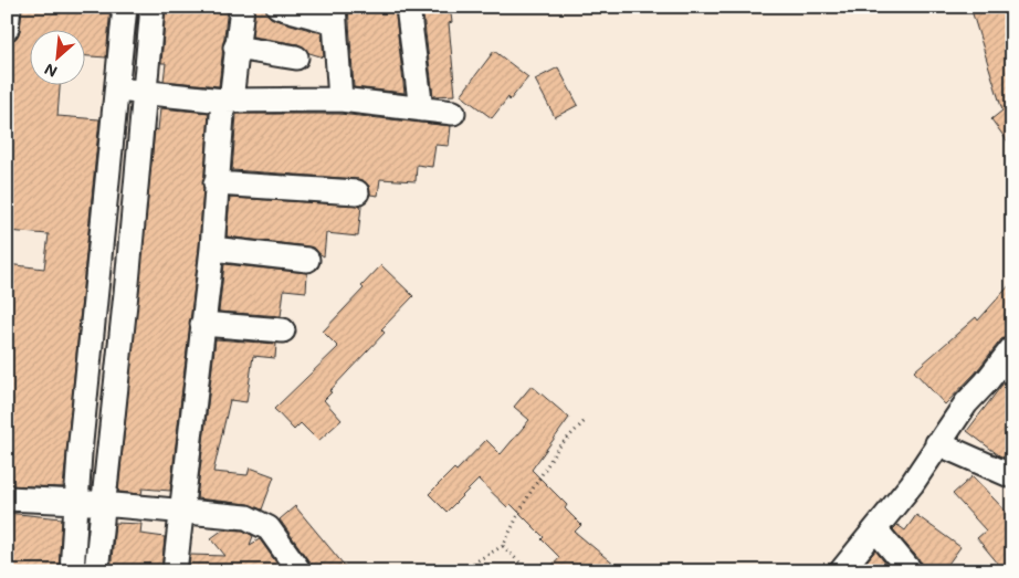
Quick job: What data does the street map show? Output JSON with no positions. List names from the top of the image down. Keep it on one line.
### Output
{"north":"bottom left"}
